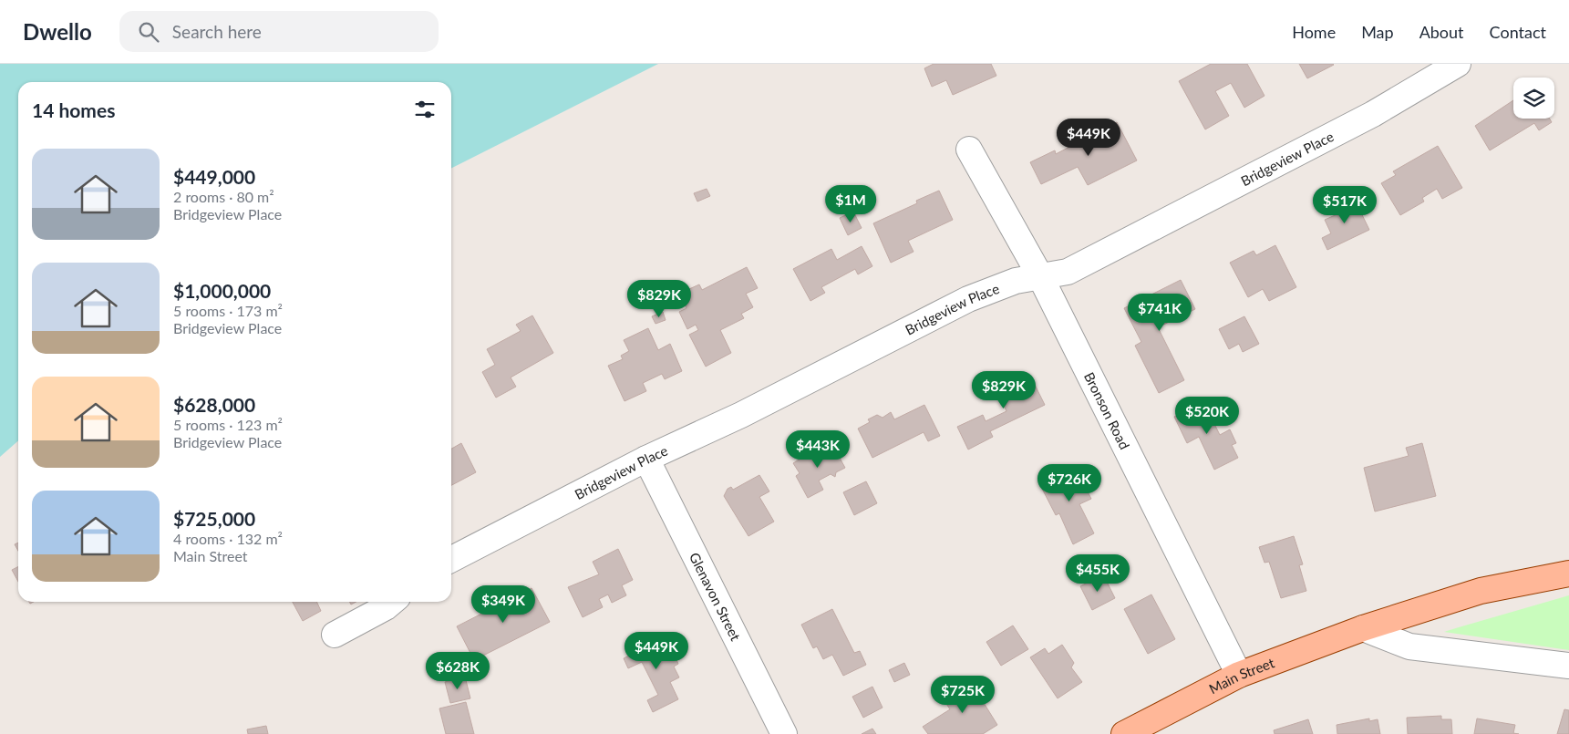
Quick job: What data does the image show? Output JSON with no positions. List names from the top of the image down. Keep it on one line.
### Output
{"streets":{"main road":["Main Street"],"street":["Bridgeview Place","Bronson Road","Glenavon Street"]},"crossings":[["Bridgeview Place","Bronson Road"],["Bridgeview Place","Glenavon Street"],["Bronson Road","Main Street"]],"page":{"header":"Dwello","search":"Search here","nav":["Home","Map","About","Contact"],"heading":"14 homes","price":["$449K","$1M","$517K","$829K","$741K","$829K","$520K","$443K","$726K","$455K","$349K","$449K","$628K","$725K"],"list":[{"name":"$449,000","note":"2 rooms · 80 m² · Bridgeview Place"},{"name":"$1,000,000","note":"5 rooms · 173 m² · Bridgeview Place"},{"name":"$628,000","note":"5 rooms · 123 m² · Bridgeview Place"},{"name":"$725,000","note":"4 rooms · 132 m² · Main Street"}]}}
